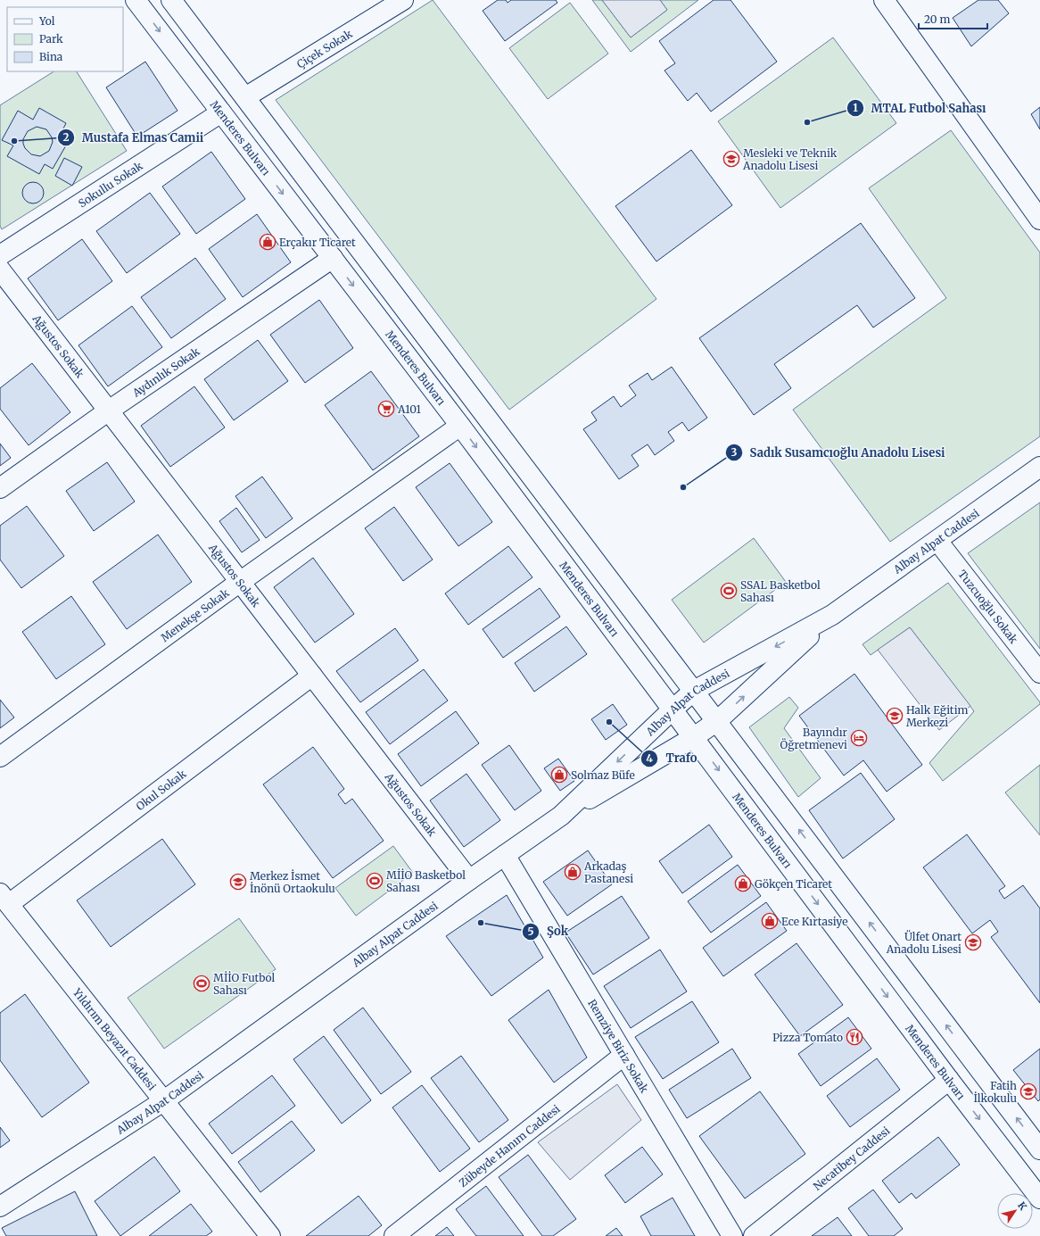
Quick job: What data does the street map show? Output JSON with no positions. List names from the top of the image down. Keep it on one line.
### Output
{"streets":{"street":["Çiçek Sokak","Menderes Bulvarı","Sokullu Sokak","Ağustos Sokak","Aydınlık Sokak","Albay Alpat Caddesi","Tuzcuoğlu Sokak","Menekşe Sokak","Okul Sokak","Yıldırım Beyazıt Caddesi","Remziye Biriz Sokak","Zübeyde Hanım Caddesi","Necatibey Caddesi"]},"crossings":[["Menderes Bulvarı","Sokullu Sokak"],["Menderes Bulvarı","Aydınlık Sokak"],["Menderes Bulvarı","Albay Alpat Caddesi"],["Menderes Bulvarı","Menekşe Sokak"],["Menderes Bulvarı","Necatibey Caddesi"],["Ağustos Sokak","Aydınlık Sokak"],["Ağustos Sokak","Albay Alpat Caddesi"],["Ağustos Sokak","Menekşe Sokak"],["Ağustos Sokak","Okul Sokak"],["Albay Alpat Caddesi","Tuzcuoğlu Sokak"],["Albay Alpat Caddesi","Yıldırım Beyazıt Caddesi"],["Albay Alpat Caddesi","Remziye Biriz Sokak"],["Okul Sokak","Yıldırım Beyazıt Caddesi"],["Remziye Biriz Sokak","Zübeyde Hanım Caddesi"]],"places":{"other":["MTAL Futbol Sahası","Mustafa Elmas Camii","Sadık Susamcıoğlu Anadolu Lisesi","Trafo","Şok"],"school or university":["Mesleki ve Teknik Anadolu Lisesi","Halk Eğitim Merkezi","Merkez İsmet İnönü Ortaokulu","Ülfet Onart Anadolu Lisesi","Fatih İlkokulu"],"shop":["Erçakır Ticaret","Solmaz Büfe","Arkadaş Pastanesi","Gökçen Ticaret","Ece Kırtasiye"],"supermarket":["A101"],"sports":["SSAL Basketbol Sahası","MİİO Basketbol Sahası","MİİO Futbol Sahası"],"hotel":["Bayındır Öğretmenevi"],"restaurant":["Pizza Tomato"]},"legend":["Yol","Park","Bina"],"scale_bar":"20 m","north":"top right"}
